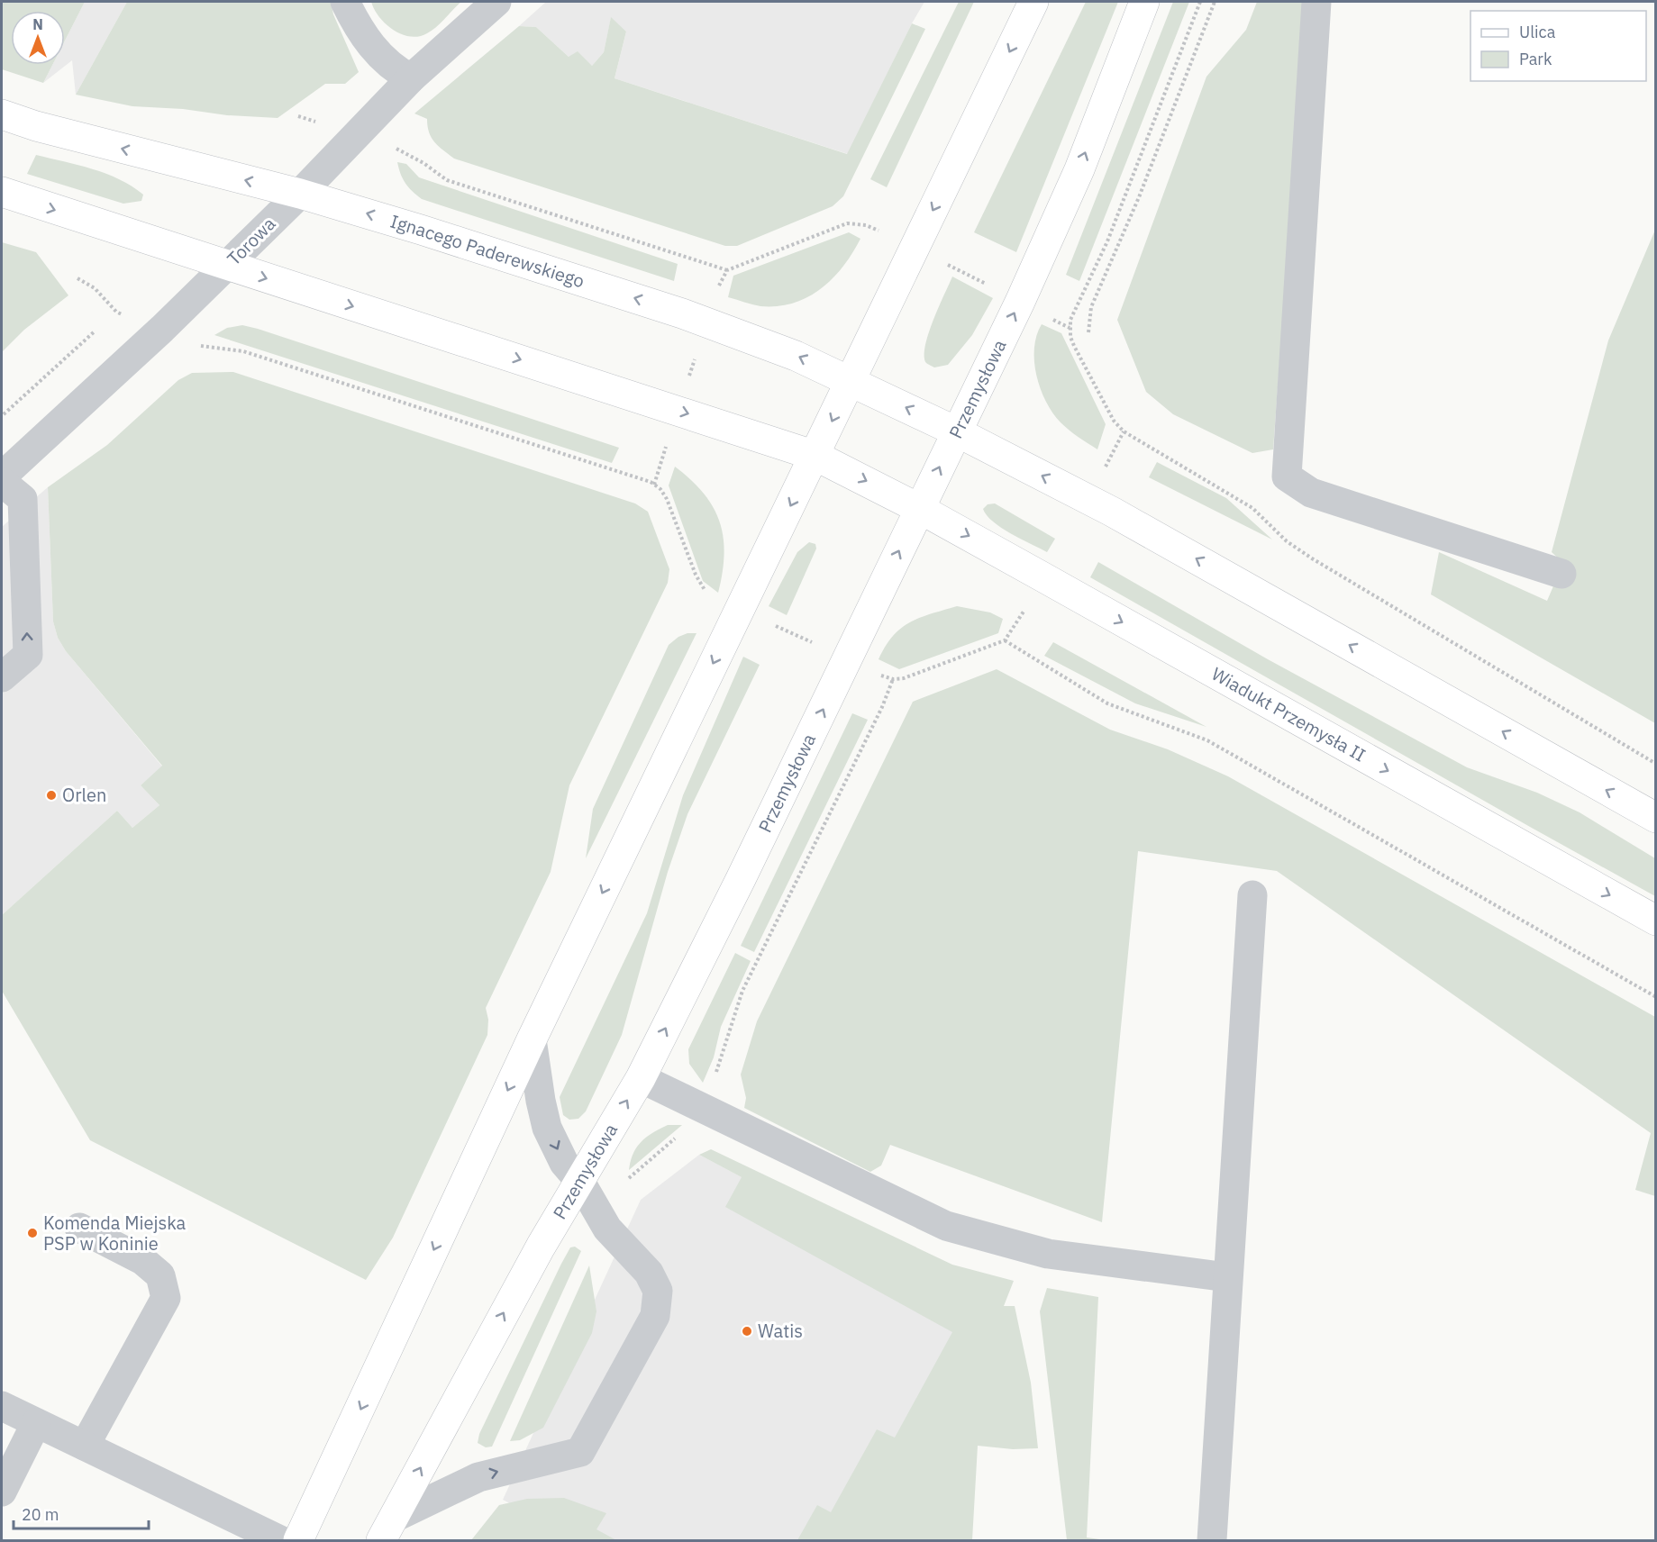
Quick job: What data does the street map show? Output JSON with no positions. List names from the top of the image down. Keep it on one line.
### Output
{"streets":{"main road":["Ignacego Paderewskiego","Przemysłowa","Wiadukt Przemysła II"],"street":["Torowa"]},"crossings":[["Torowa","Ignacego Paderewskiego"],["Ignacego Paderewskiego","Przemysłowa"],["Przemysłowa","Wiadukt Przemysła II"]],"places":["Orlen","Komenda Miejska PSP w Koninie","Watis"],"legend":["Ulica","Park"],"scale_bar":"20 m","north":"top"}
